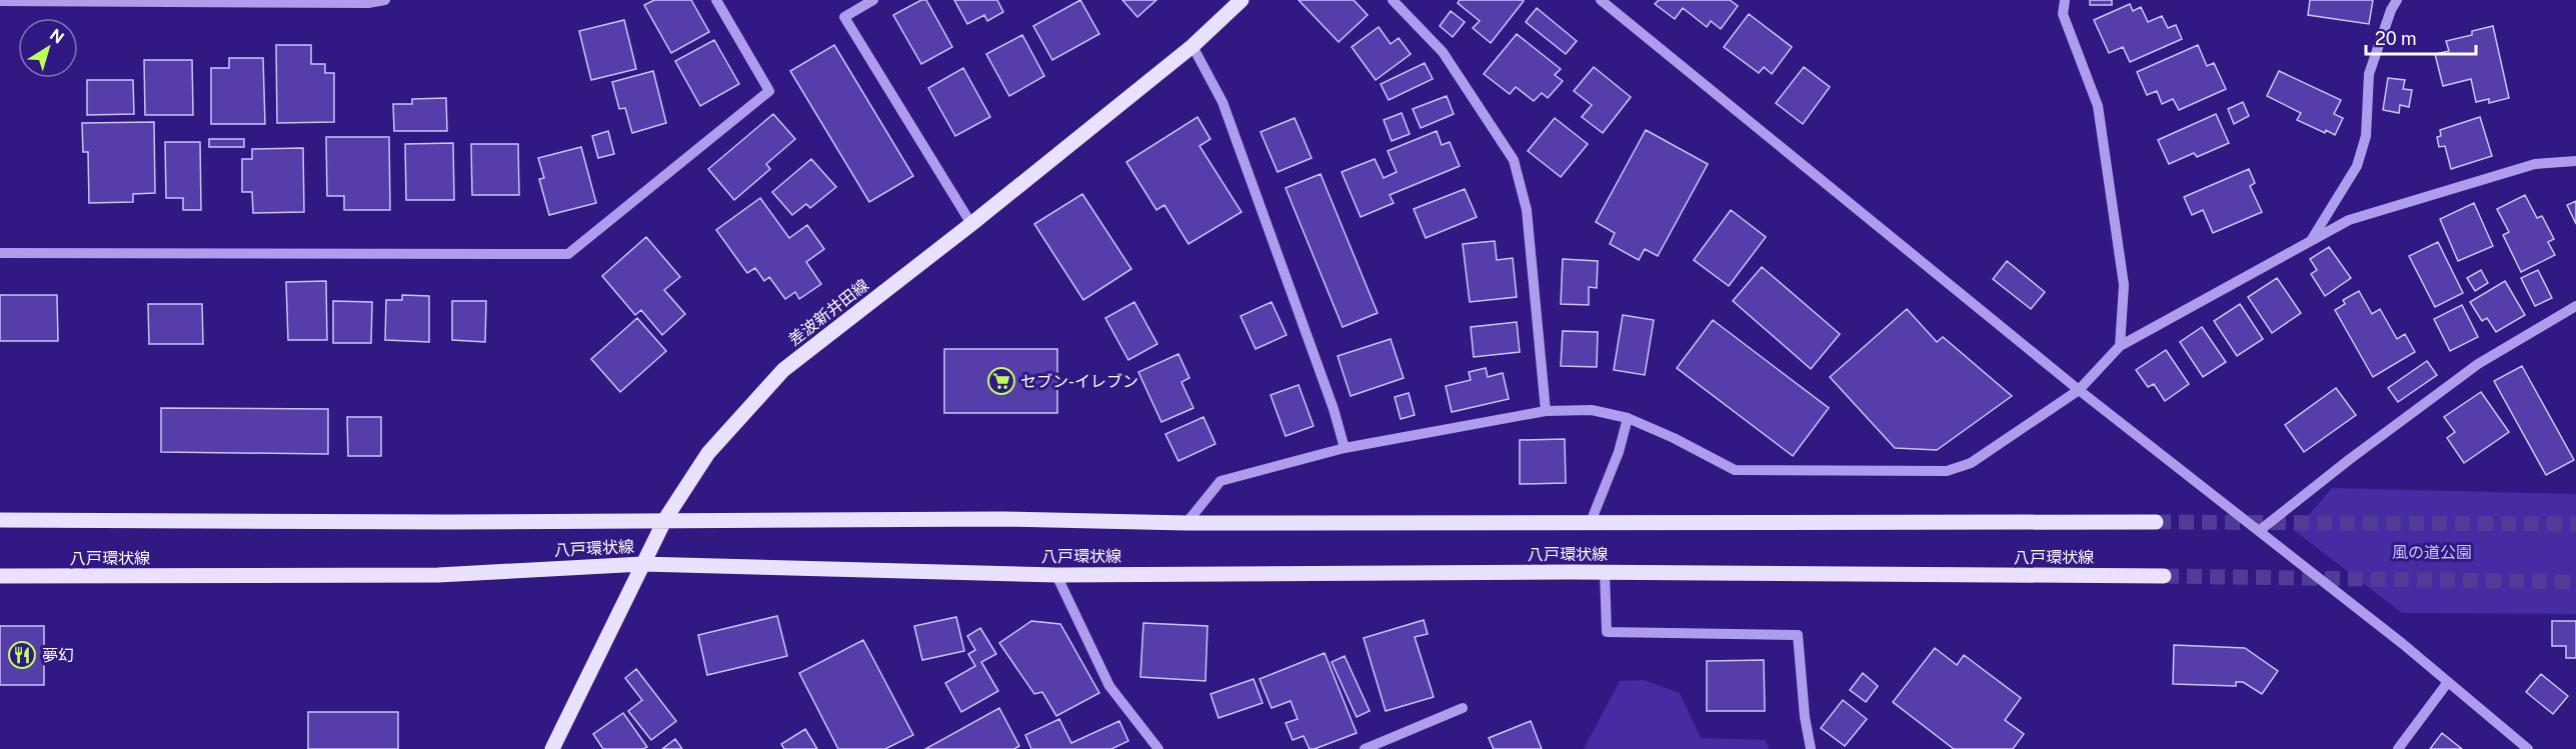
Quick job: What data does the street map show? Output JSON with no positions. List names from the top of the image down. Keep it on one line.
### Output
{"streets":{"main road":["差波新井田線","八戸環状線"]},"crossings":[["差波新井田線","八戸環状線"]],"parks":["風の道公園"],"places":{"supermarket":["セブン-イレブン"],"restaurant":["夢幻"]},"scale_bar":"20 m","north":"top right"}
